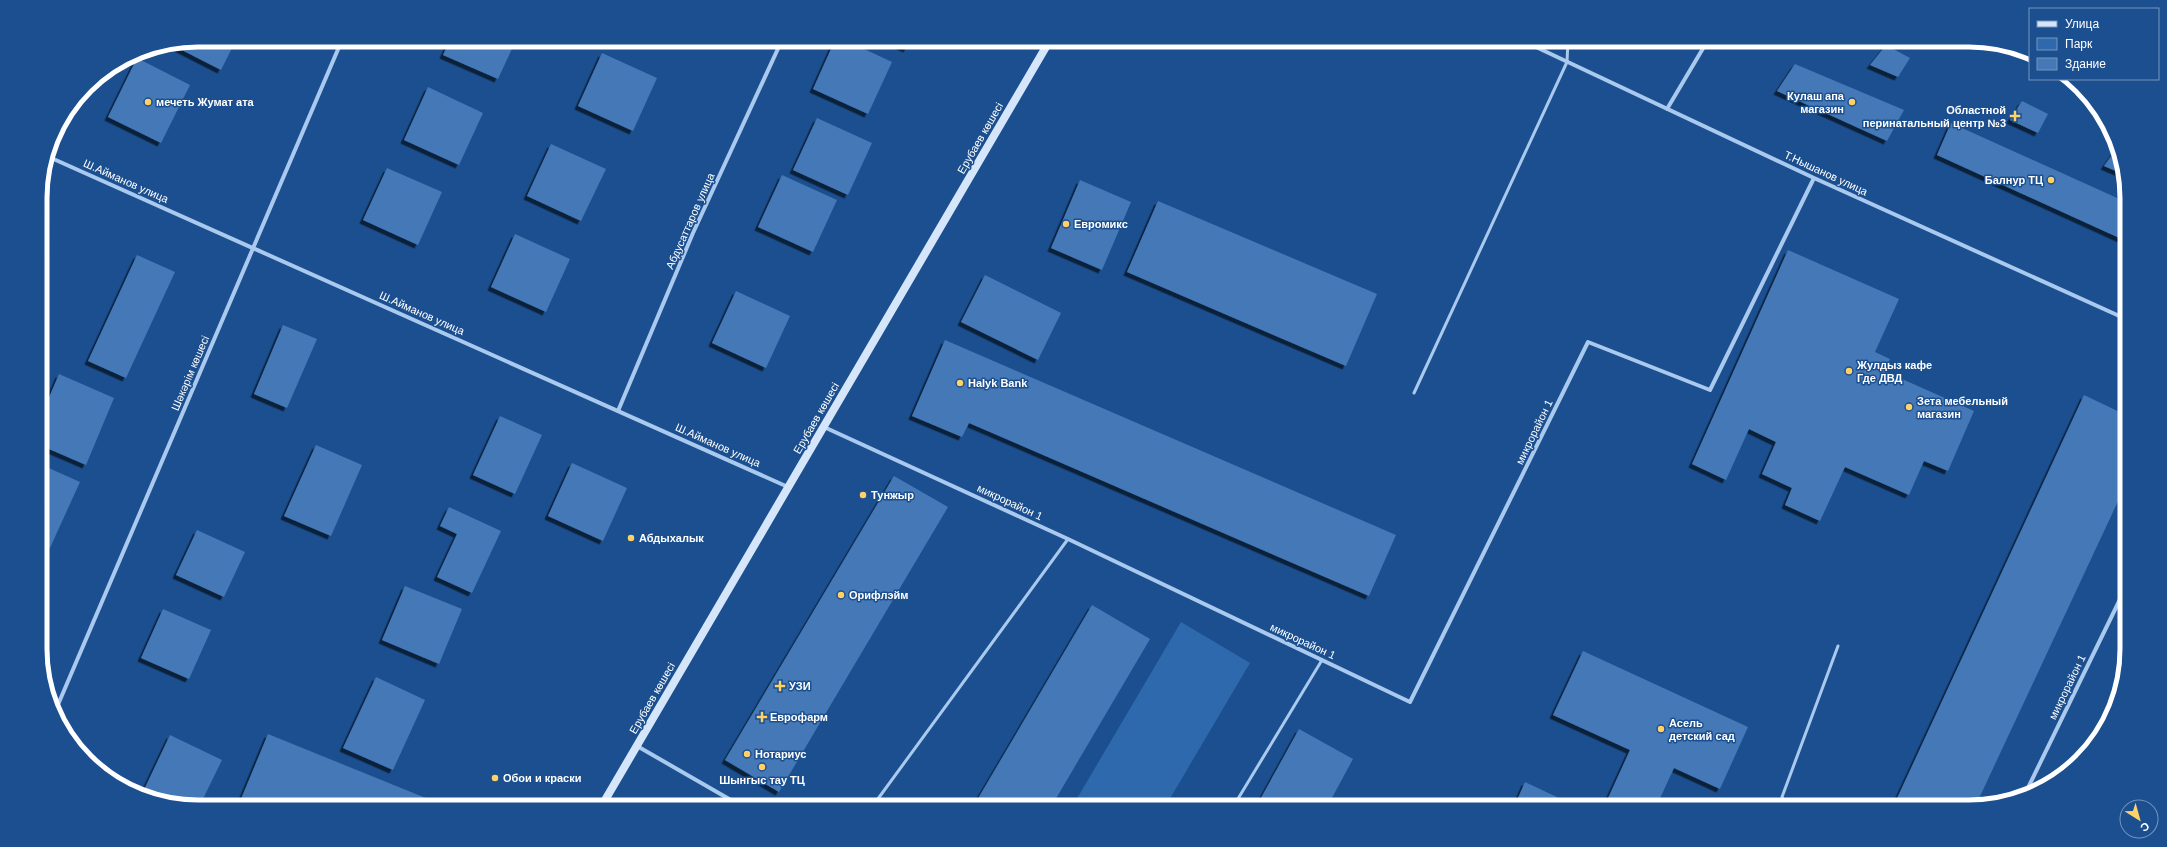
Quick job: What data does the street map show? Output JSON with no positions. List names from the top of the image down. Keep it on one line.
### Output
{"streets":{"main road":["Ерубаев көшесі"],"street":["Т.Нышанов улица","Ш.Айманов улица","Абдусаттаров улица","Шәкәрім көшесі","микрорайон 1"]},"crossings":[["Ерубаев көшесі","Ш.Айманов улица"],["Ерубаев көшесі","микрорайон 1"],["Т.Нышанов улица","микрорайон 1"],["Ш.Айманов улица","Абдусаттаров улица"],["Ш.Айманов улица","Шәкәрім көшесі"]],"places":{"other":["мечеть Жумат ата","Кулаш апа магазин","Балнур ТЦ","Евромикс","Жулдыз кафе Где ДВД","Halyk Bank","Зета мебельный магазин","Тунжыр","Абдыхалык","Орифлэйм","Асель детский сад","Нотариус","Шынгыс тау ТЦ","Обои и краски"],"health":["Областной перинатальный центр №3","УЗИ","Еврофарм"]},"legend":["Улица","Парк","Здание"],"north":"bottom right"}
